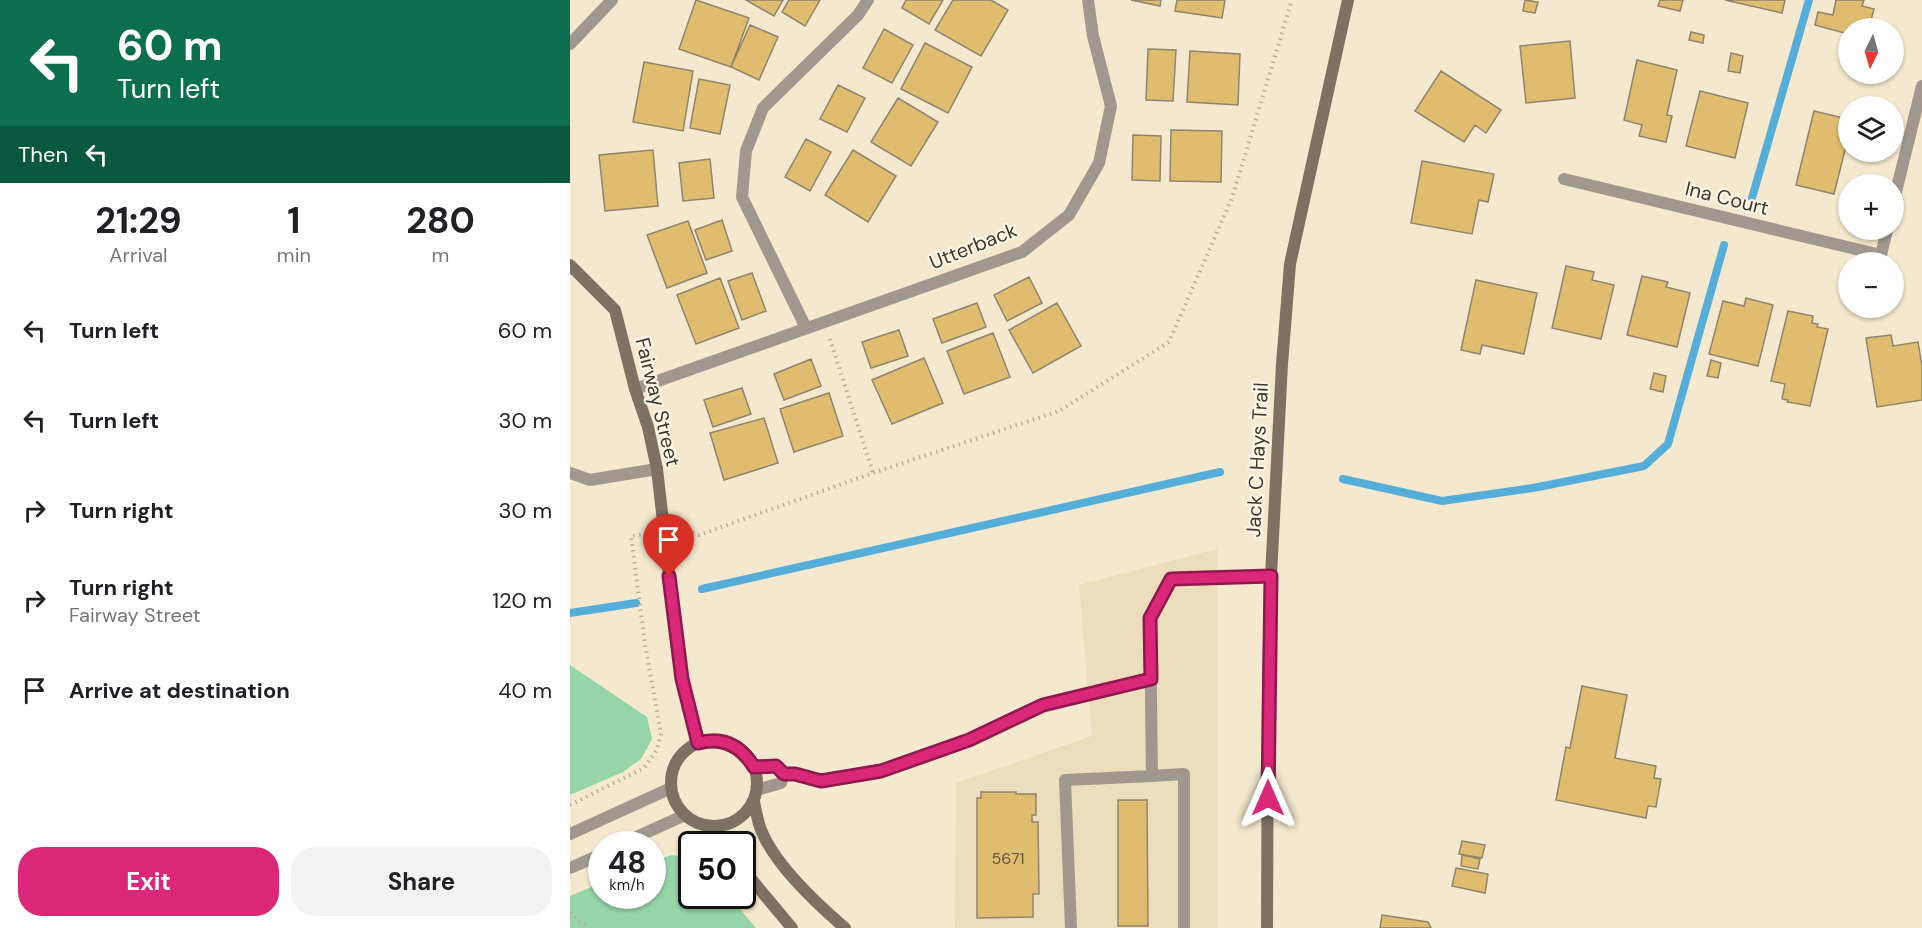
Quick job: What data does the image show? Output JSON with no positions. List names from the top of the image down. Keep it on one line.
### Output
{"streets":{"street":["Ina Court","Utterback","Fairway Street","Jack C Hays Trail"]},"crossings":[["Utterback","Fairway Street"]],"house_numbers":["5671"],"north":"bottom","page":{"turn":["60 m","Turn left"],"map_buttons":["+","−"],"then":"Then","eta":["21:29","Arrival","1","min","280","m"],"list":[{"name":"Turn left","value":"60 m"},{"name":"Turn left","value":"30 m"},{"name":"Turn right","value":"30 m"},{"name":"Turn right","note":"Fairway Street","value":"120 m"},{"name":"Arrive at destination","value":"40 m"}],"speed":"48 km/h","limit":"50","buttons":["Exit","Share"]}}
